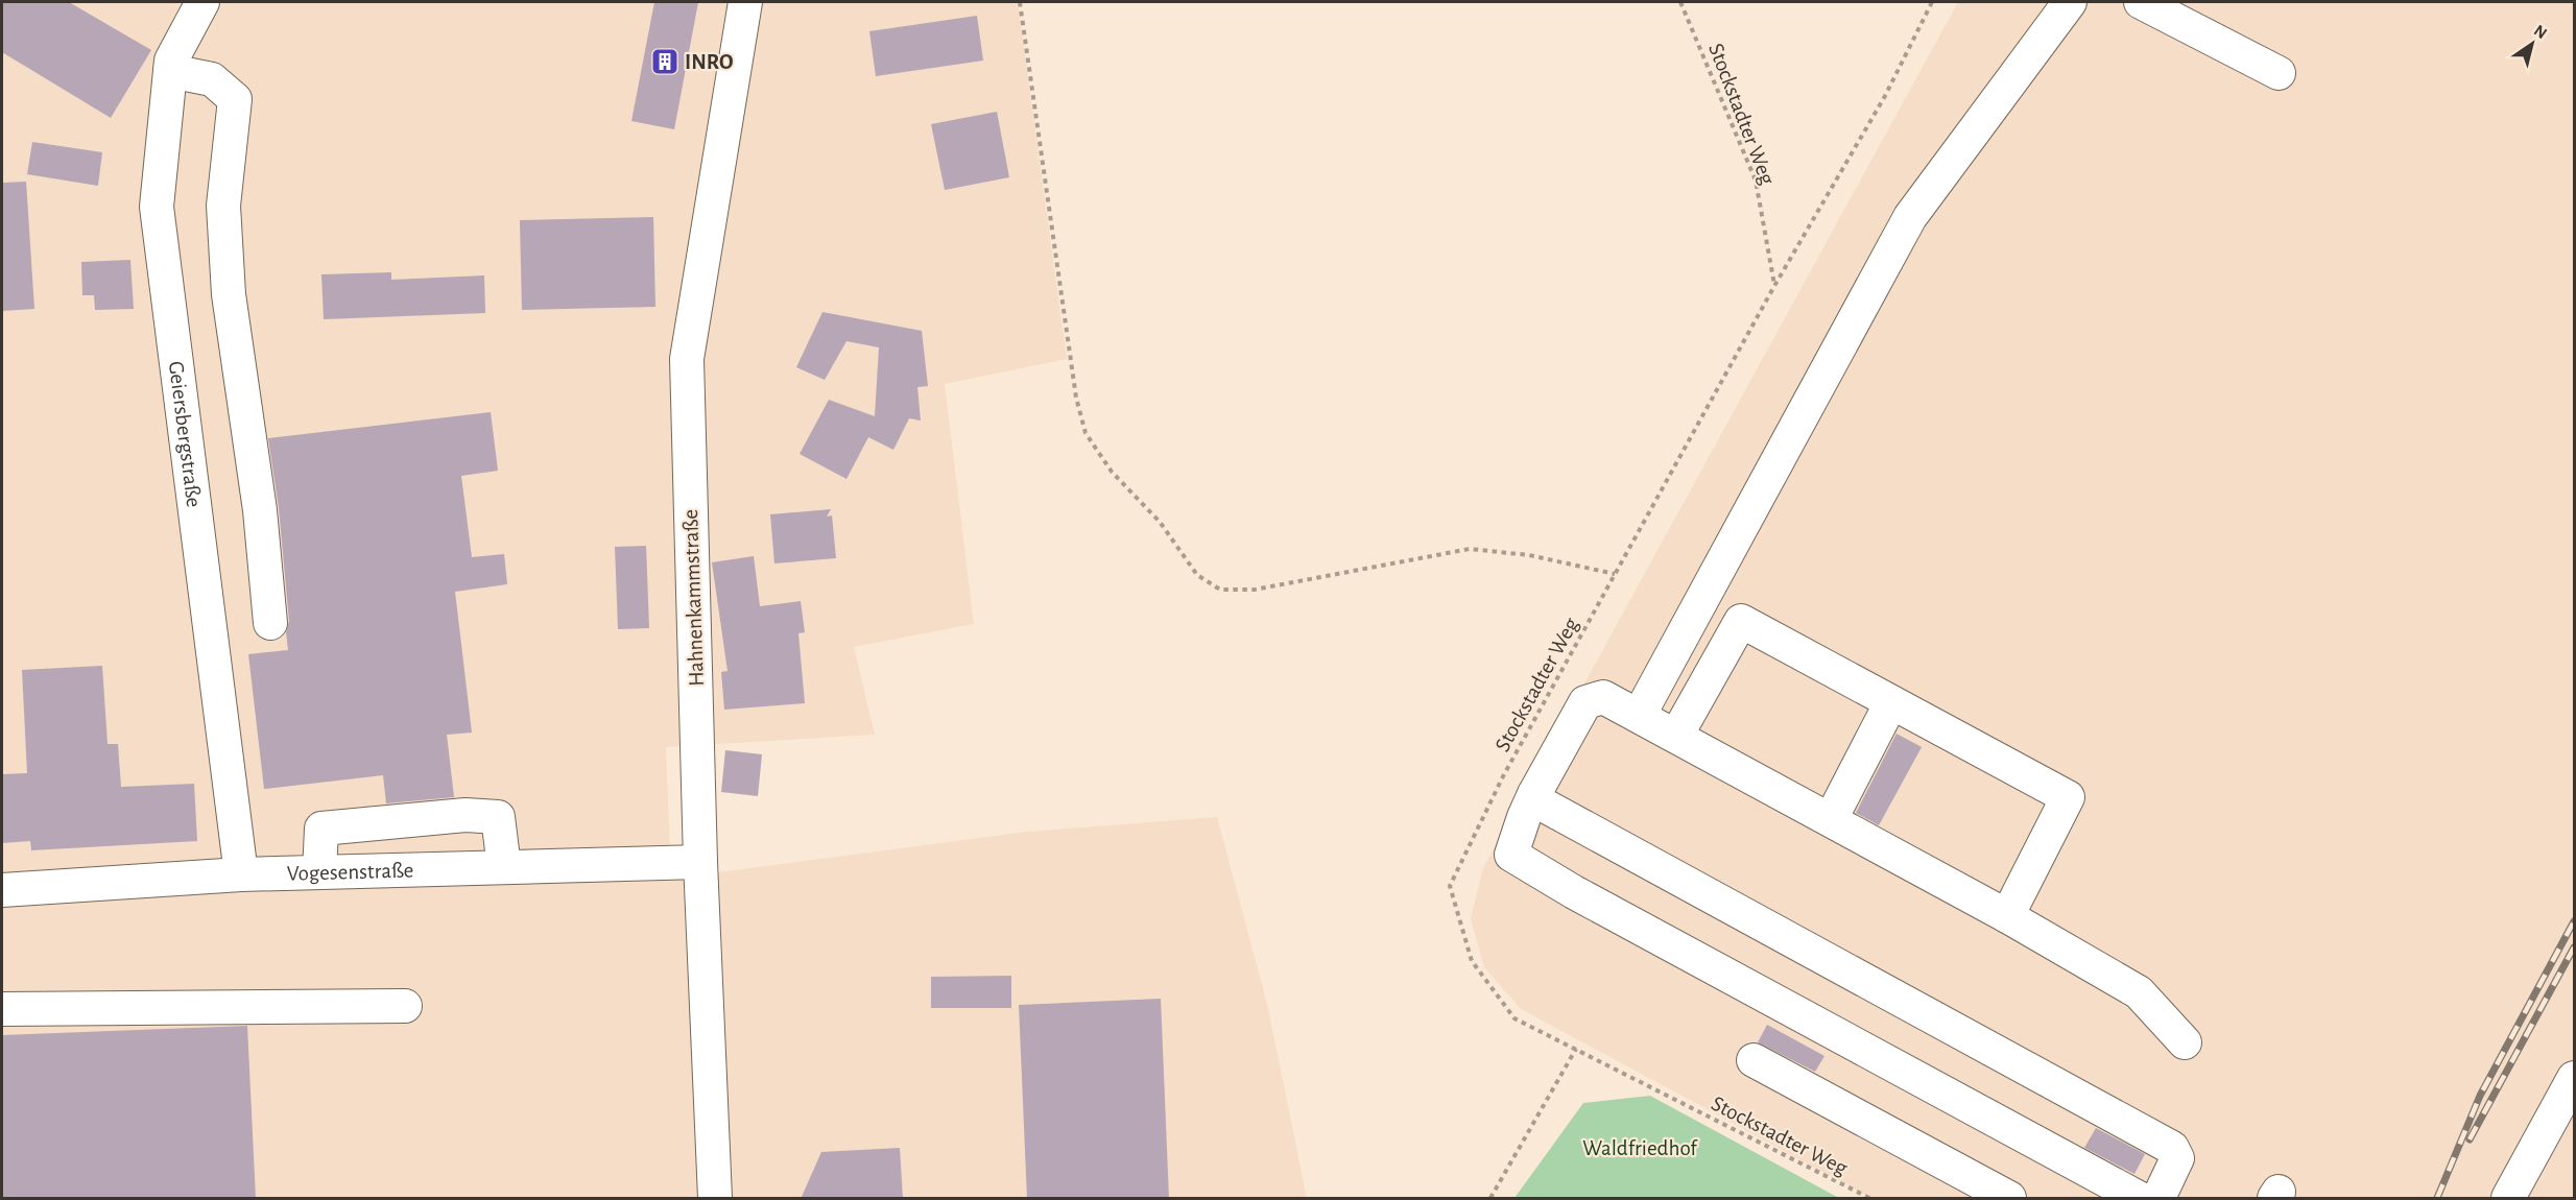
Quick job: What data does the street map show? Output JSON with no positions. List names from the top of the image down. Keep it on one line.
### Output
{"streets":{"street":["Geiersbergstraße","Hahnenkammstraße","Vogesenstraße"],"path":["Stockstadter Weg"]},"crossings":[["Geiersbergstraße","Vogesenstraße"],["Hahnenkammstraße","Vogesenstraße"]],"parks":["Waldfriedhof"],"places":{"building":["INRO"]},"north":"top right"}
